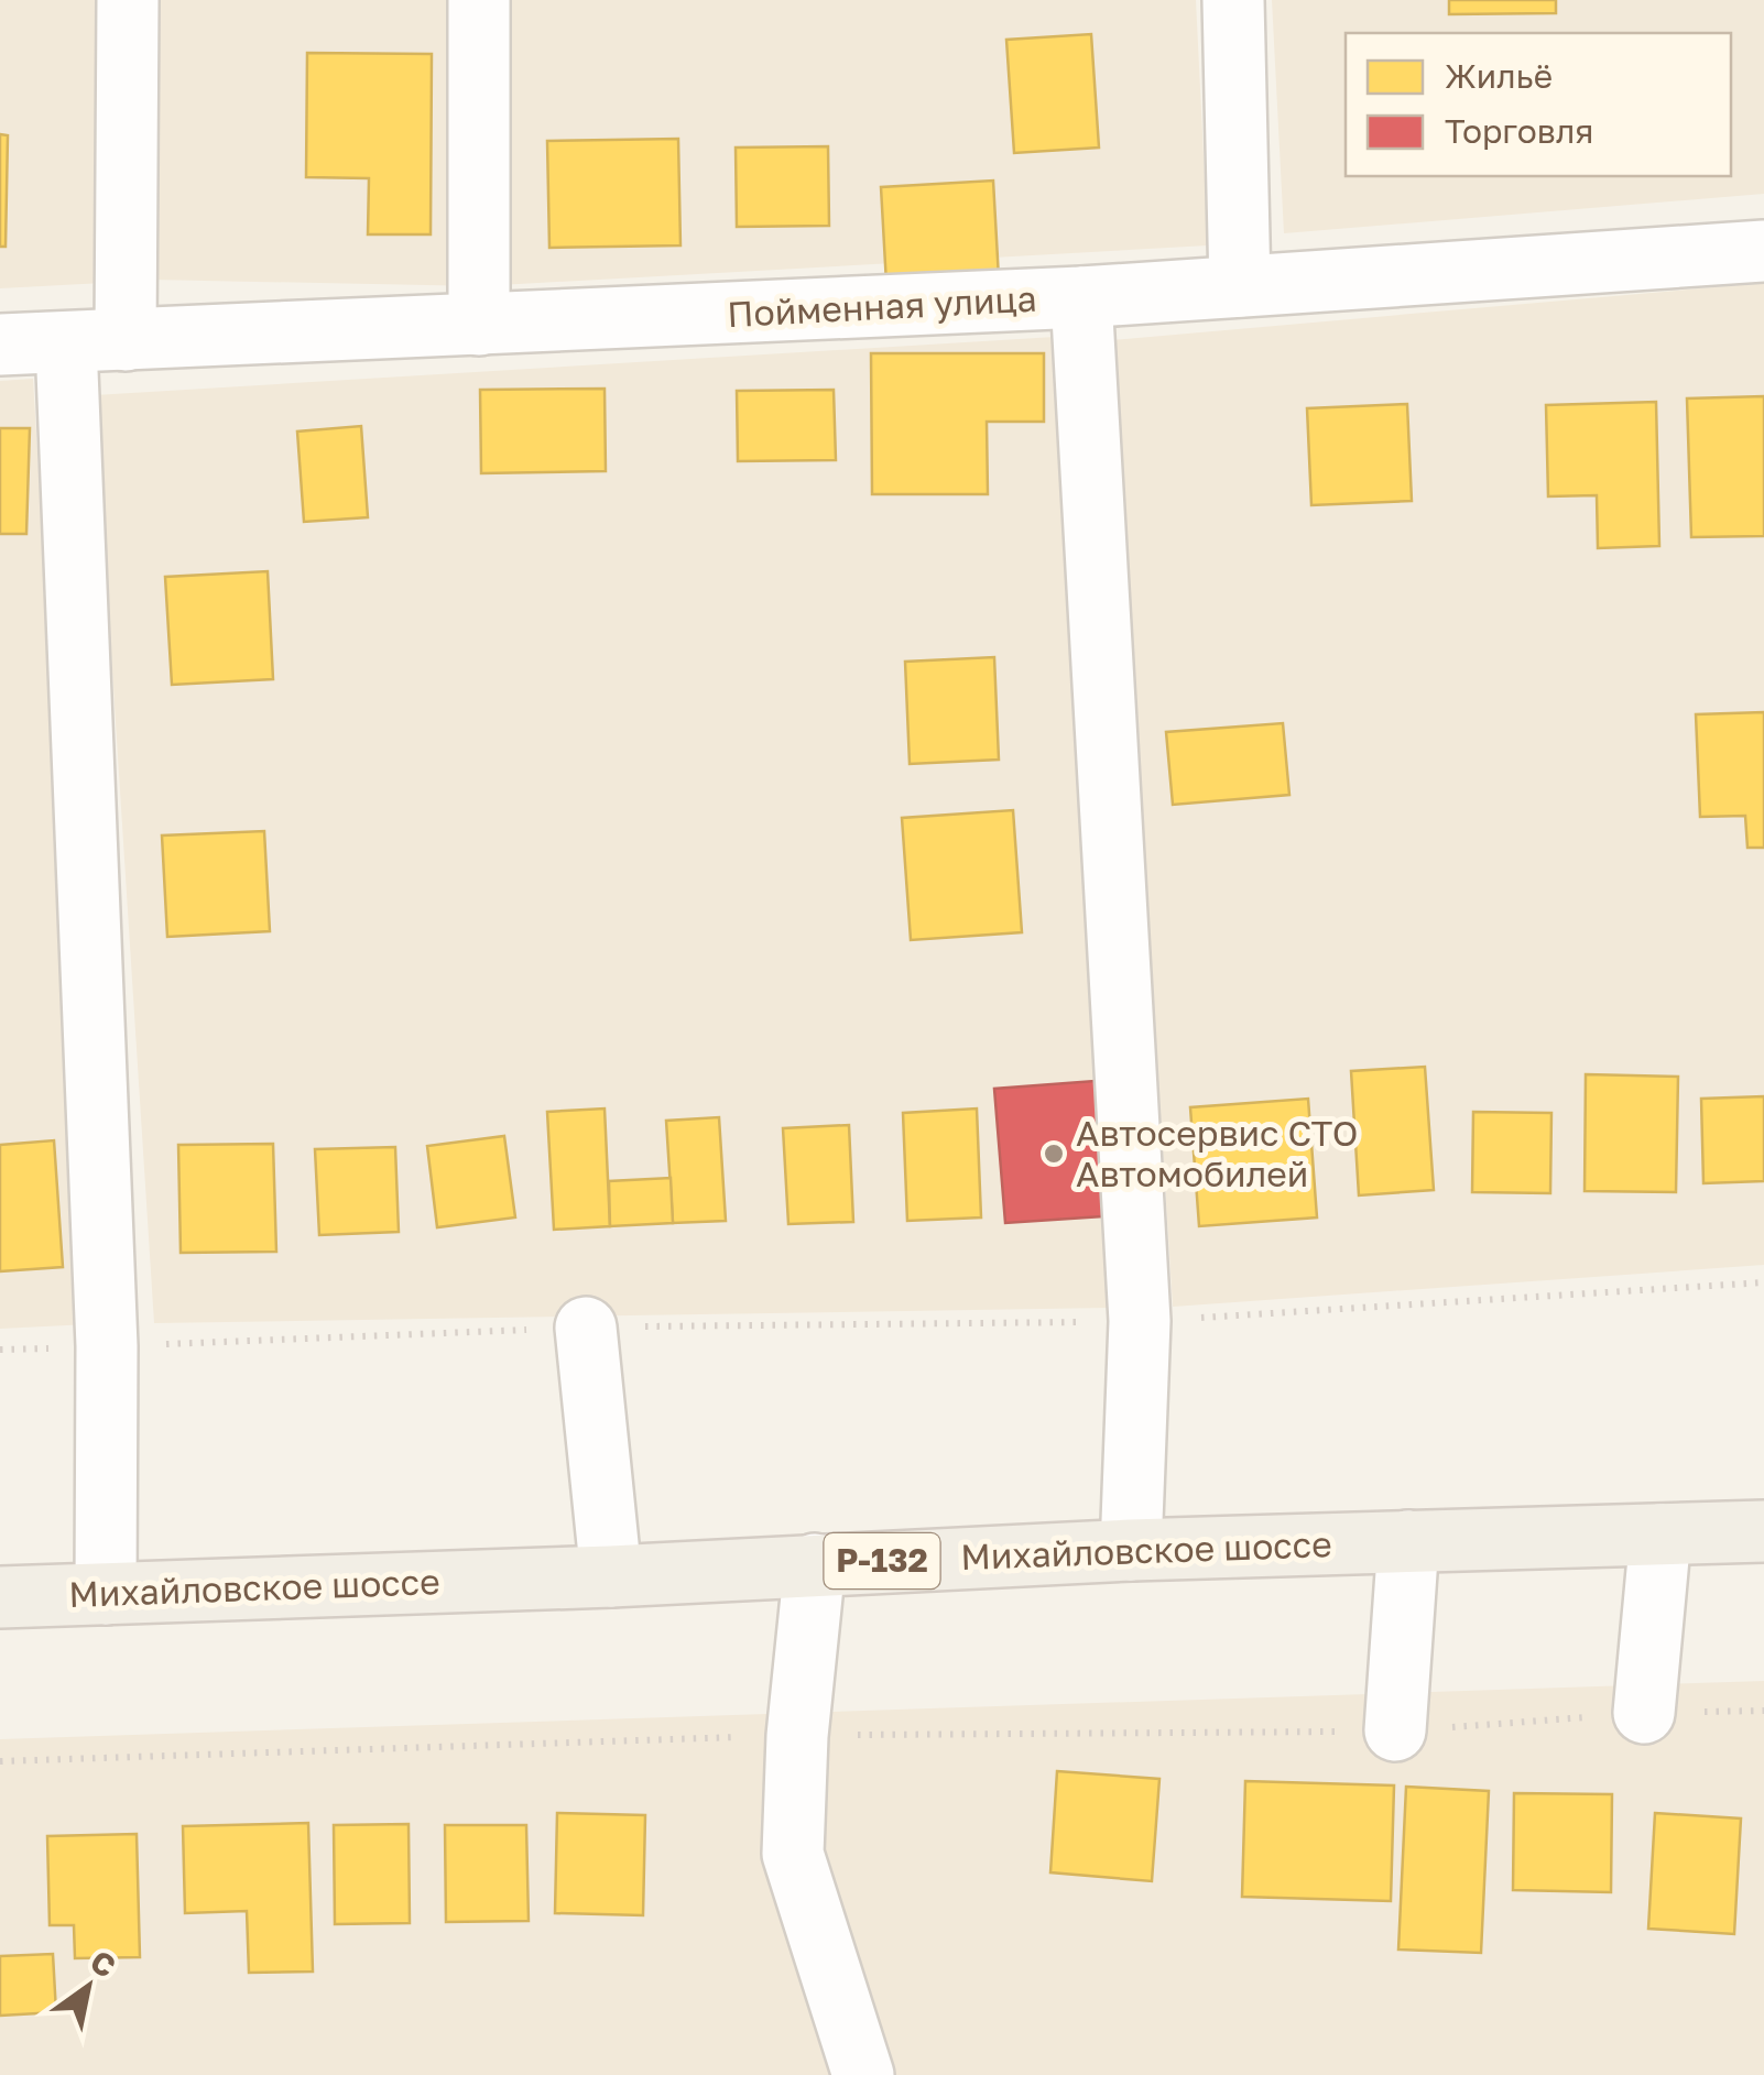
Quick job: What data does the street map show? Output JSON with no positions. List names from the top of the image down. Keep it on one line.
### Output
{"streets":{"main road":["Михайловское шоссе","Р-132"],"street":["Пойменная улица"]},"places":["Автосервис СТО Автомобилей"],"legend":["Жильё","Торговля"],"north":"top right"}
